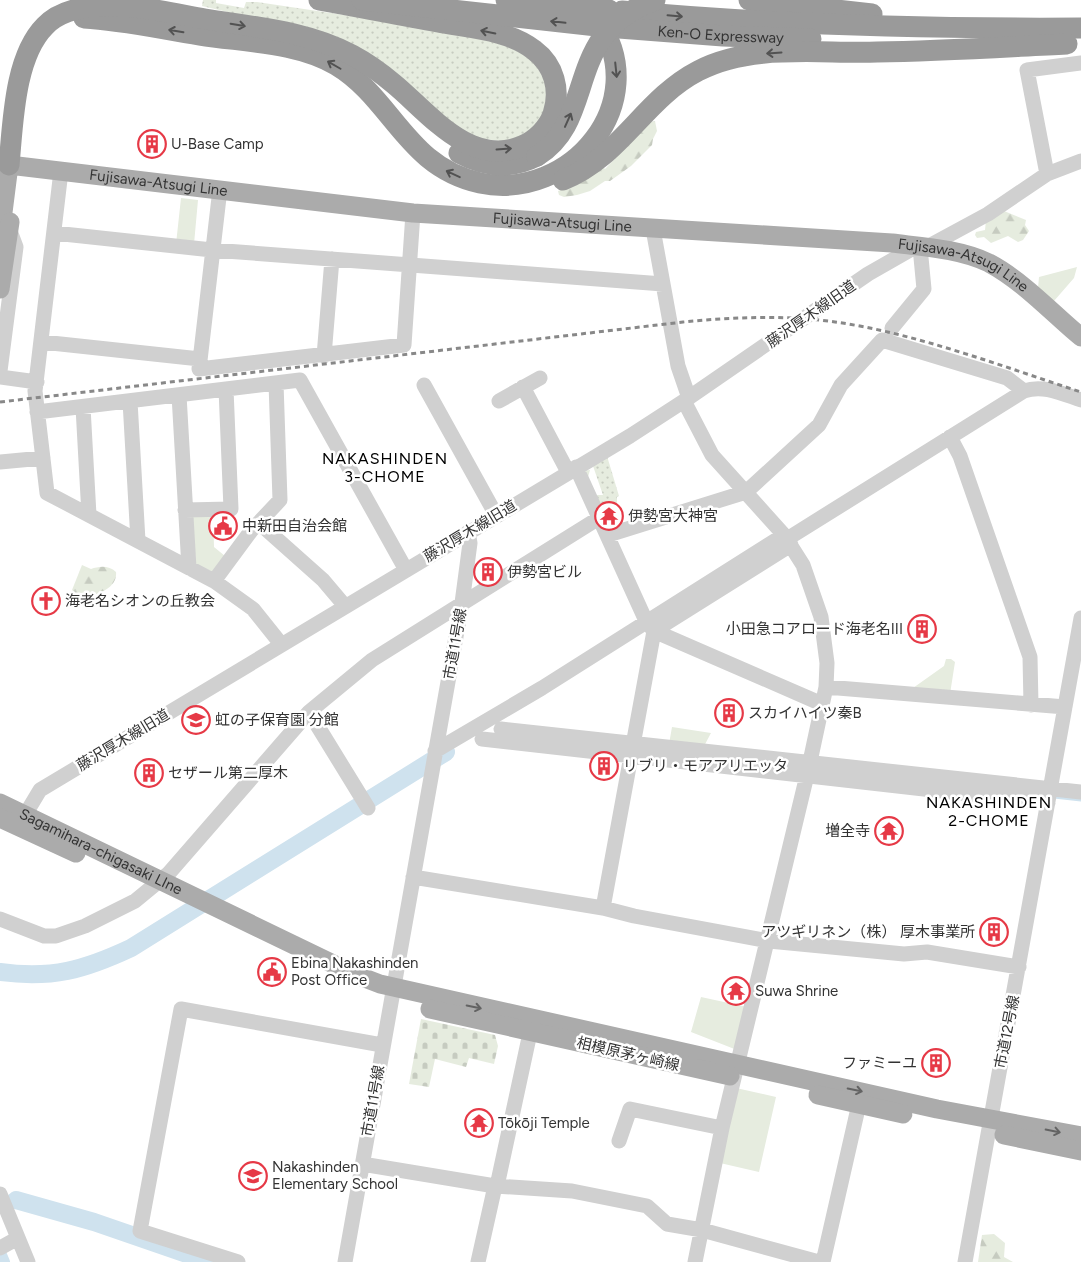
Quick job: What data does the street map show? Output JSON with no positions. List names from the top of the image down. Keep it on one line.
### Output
{"streets":{"highway":["Ken-O Expressway"],"main road":["Fujisawa-Atsugi Line","Sagamihara-chigasaki LIne","相模原茅ヶ崎線"],"street":["藤沢厚木線旧道","市道11号線","市道12号線"]},"crossings":[["Fujisawa-Atsugi Line","藤沢厚木線旧道"],["藤沢厚木線旧道","市道11号線"],["藤沢厚木線旧道","Sagamihara-chigasaki LIne"],["市道11号線","相模原茅ヶ崎線"],["Sagamihara-chigasaki LIne","相模原茅ヶ崎線"],["市道12号線","相模原茅ヶ崎線"]],"districts":["NAKASHINDEN 3-CHOME","NAKASHINDEN 2-CHOME"],"places":{"building":["U-Base Camp","伊勢宮ビル","小田急コアロード海老名III","スカイハイツ秦B","リブリ・モアアリエッタ","セザール第二厚木","アツギリネン（株） 厚木事業所","ファミーユ"],"temple":["伊勢宮大神宮","増全寺","Suwa Shrine","Tōkōji Temple"],"public building":["中新田自治会館","Ebina Nakashinden Post Office"],"church":["海老名シオンの丘教会"],"school or university":["虹の子保育園 分館","Nakashinden Elementary School"]}}
